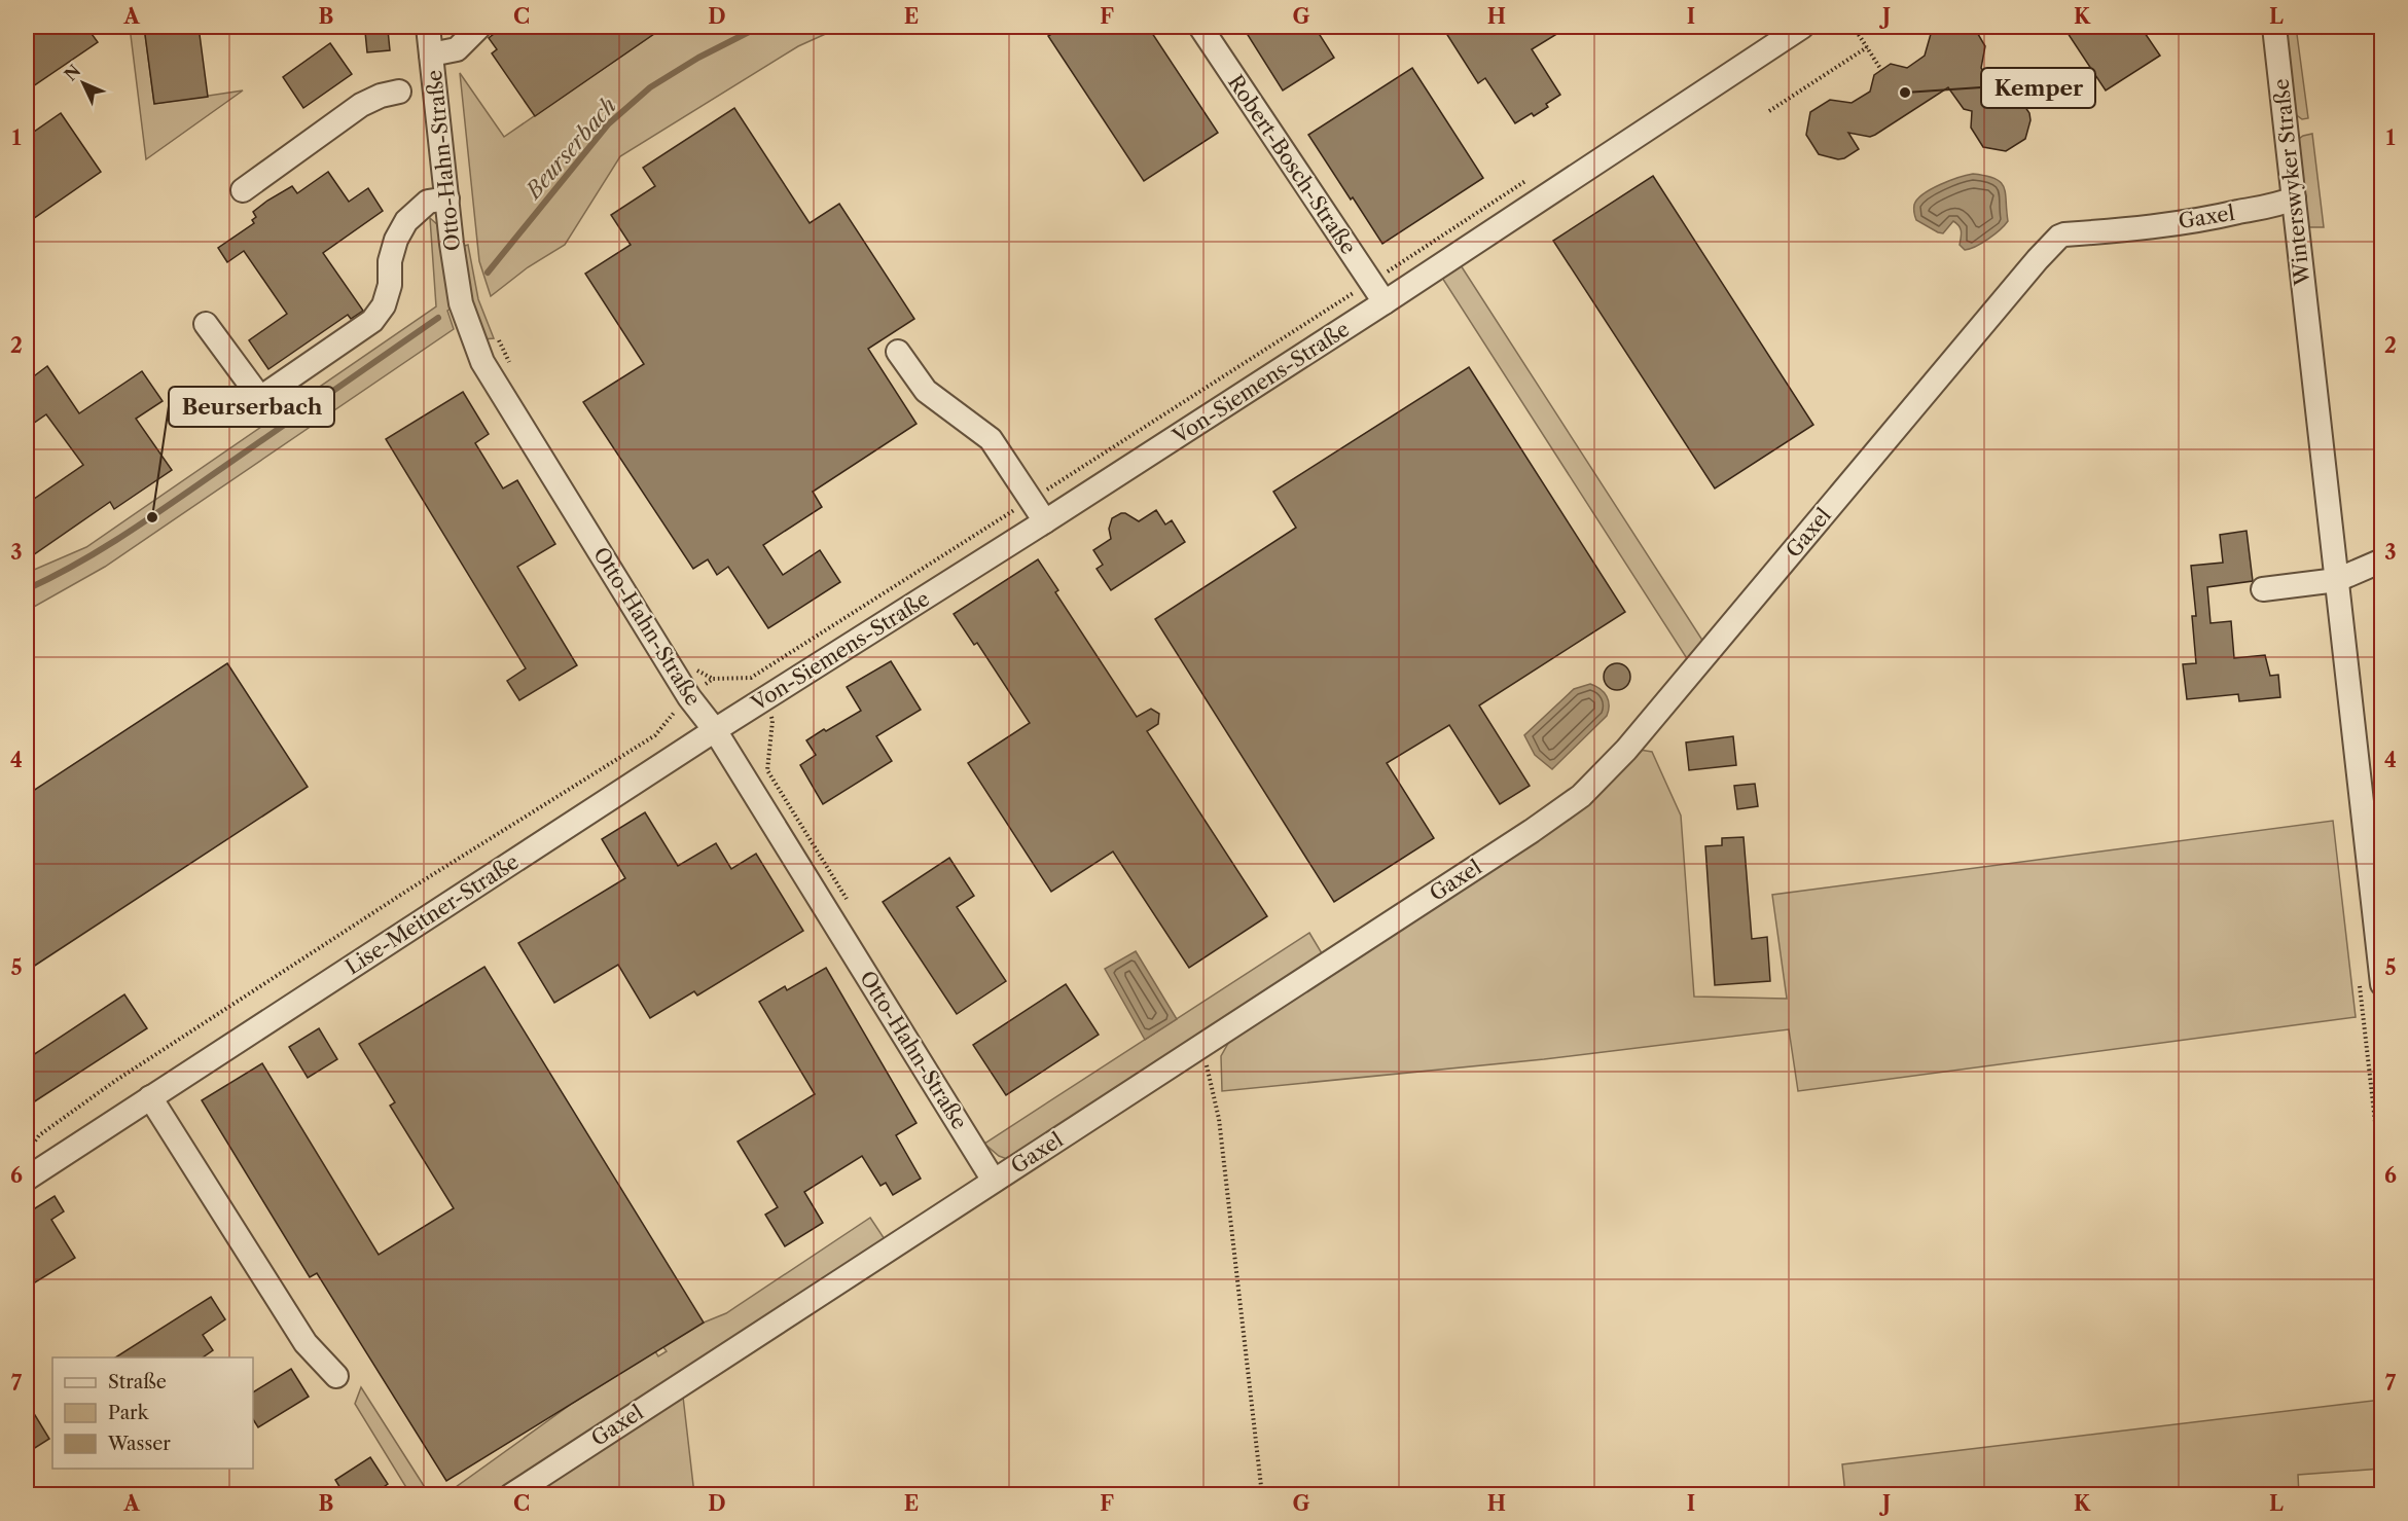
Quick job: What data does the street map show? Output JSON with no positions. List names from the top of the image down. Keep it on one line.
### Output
{"streets":{"street":["Otto-Hahn-Straße","Robert-Bosch-Straße","Winterswyker Straße","Gaxel","Von-Siemens-Straße","Lise-Meitner-Straße"]},"crossings":[["Otto-Hahn-Straße","Gaxel"],["Otto-Hahn-Straße","Von-Siemens-Straße"],["Otto-Hahn-Straße","Lise-Meitner-Straße"],["Robert-Bosch-Straße","Von-Siemens-Straße"],["Winterswyker Straße","Gaxel"],["Von-Siemens-Straße","Lise-Meitner-Straße"]],"water":["Beurserbach"],"places":["Kemper","Beurserbach"],"legend":["Straße","Park","Wasser"],"north":"top left","grid":{"columns":["A","B","C","D","E","F","G","H","I","J","K","L"],"rows":["1","2","3","4","5","6","7"]}}
